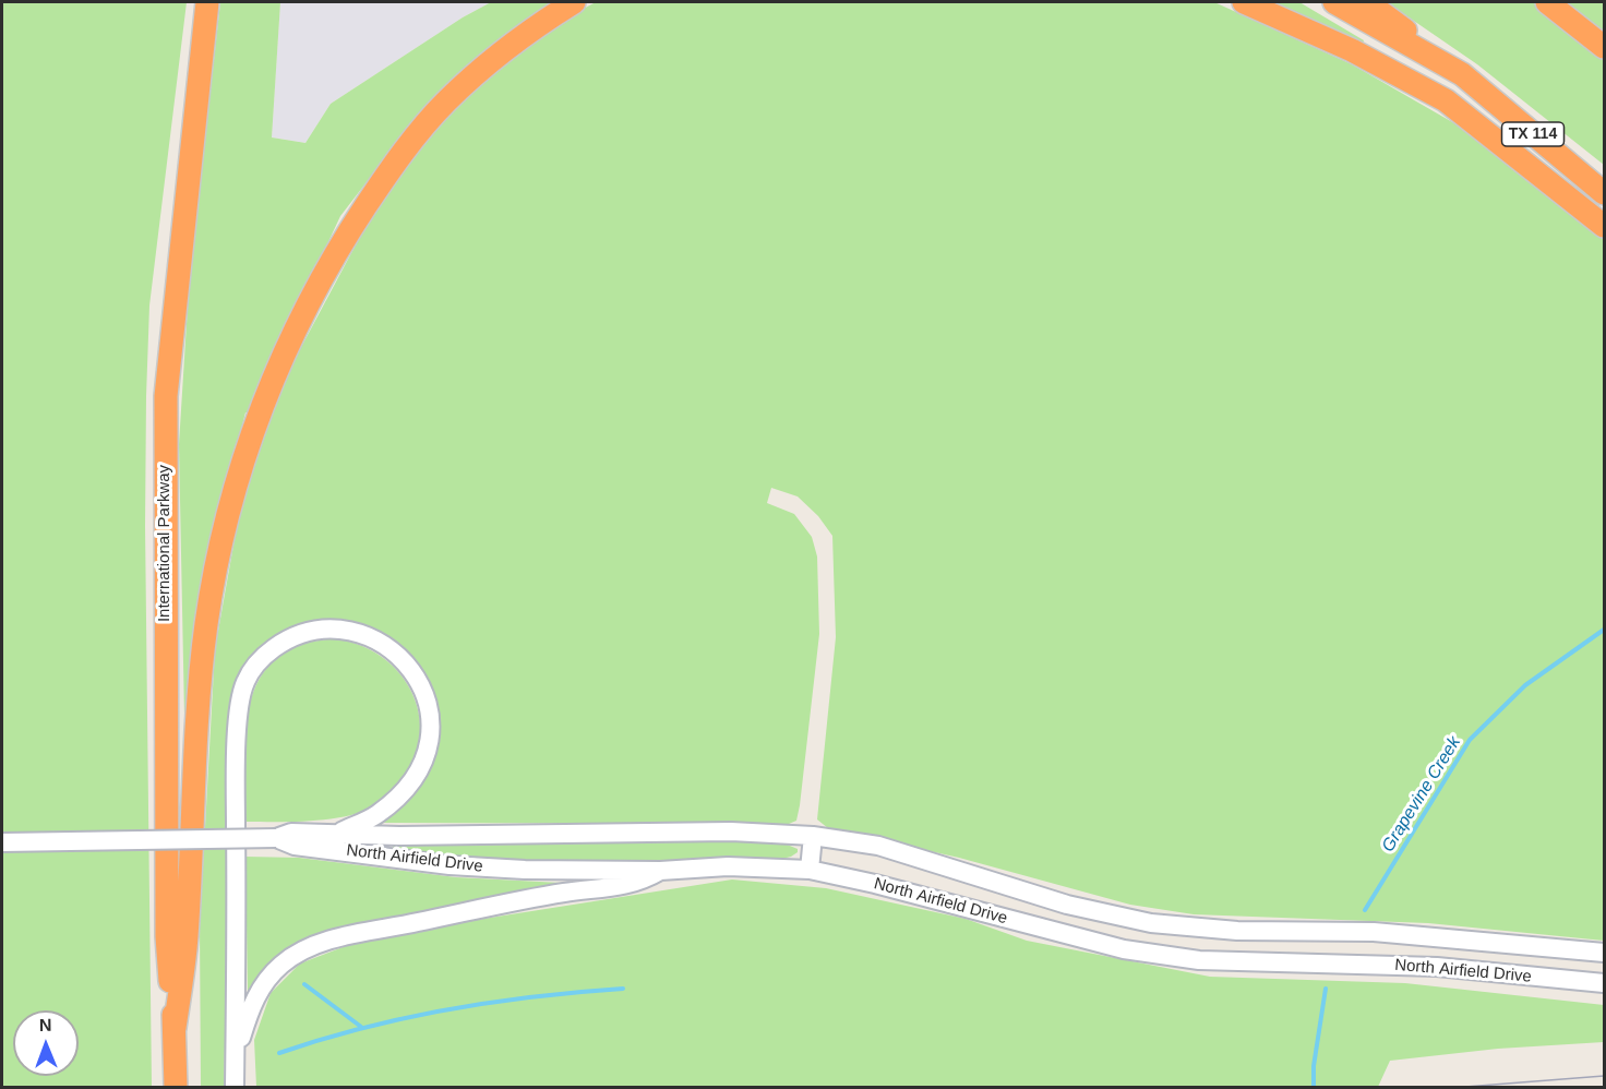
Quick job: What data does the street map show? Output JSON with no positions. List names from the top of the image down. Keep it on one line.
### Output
{"streets":{"highway":["TX 114","International Parkway"],"main road":["North Airfield Drive"]},"water":["Grapevine Creek"],"north":"top"}
